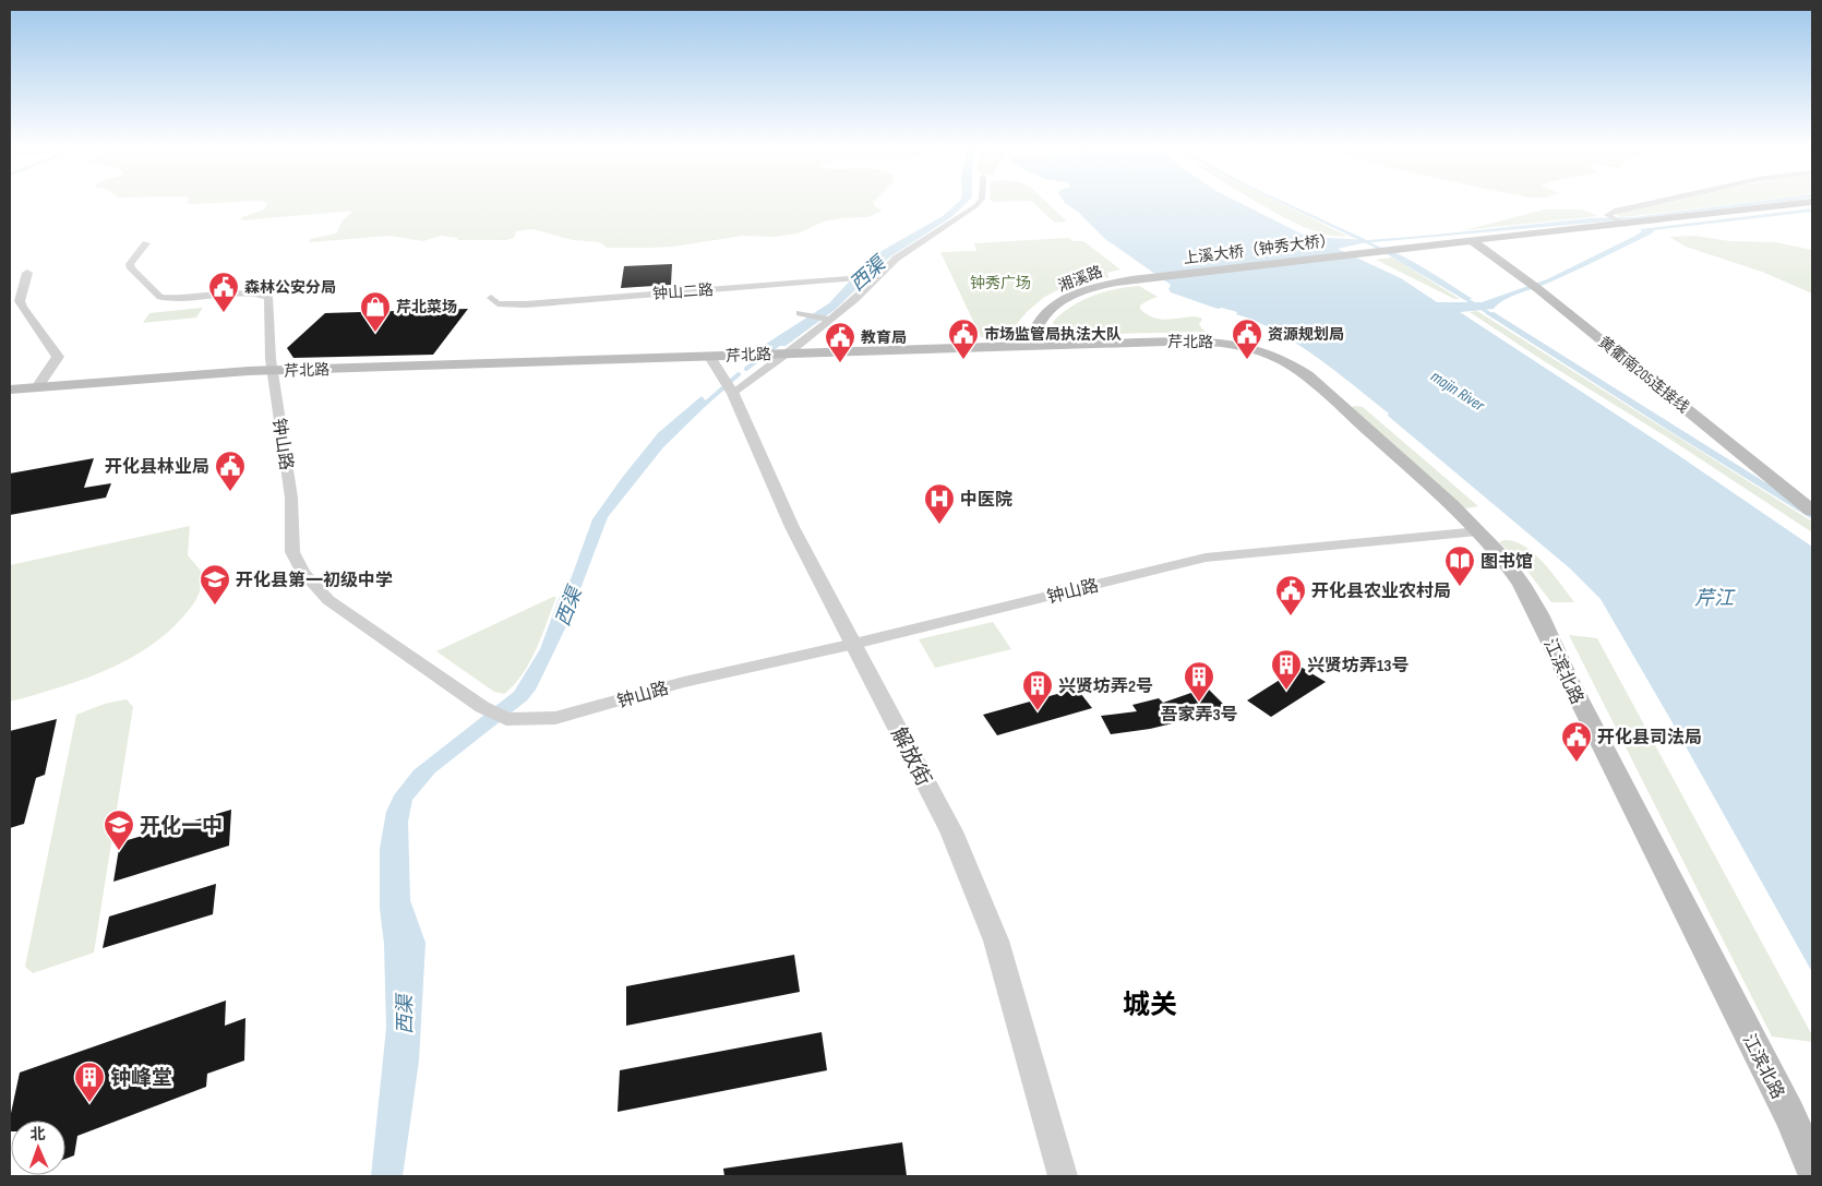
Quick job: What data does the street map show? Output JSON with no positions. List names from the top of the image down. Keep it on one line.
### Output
{"streets":{"main road":["上溪大桥（钟秀大桥）","湘溪路","芹北路","黄衢南205连接线","江滨北路"],"street":["钟山二路","钟山路","解放街"]},"crossings":[["上溪大桥（钟秀大桥）","湘溪路"],["湘溪路","芹北路"],["芹北路","钟山路"],["芹北路","江滨北路"],["芹北路","解放街"],["钟山路","江滨北路"],["钟山路","解放街"]],"districts":["城关"],"water":["西渠","majin River","芹江"],"parks":["钟秀广场"],"places":{"public building":["森林公安分局","市场监管局执法大队","资源规划局","教育局","开化县林业局","开化县农业农村局","开化县司法局"],"shop":["芹北菜场"],"hospital":["中医院"],"library":["图书馆"],"school or university":["开化县第一初级中学","开化一中"],"building":["兴贤坊弄13号","吾家弄3号","兴贤坊弄2号","钟峰堂"]},"north":"top"}
